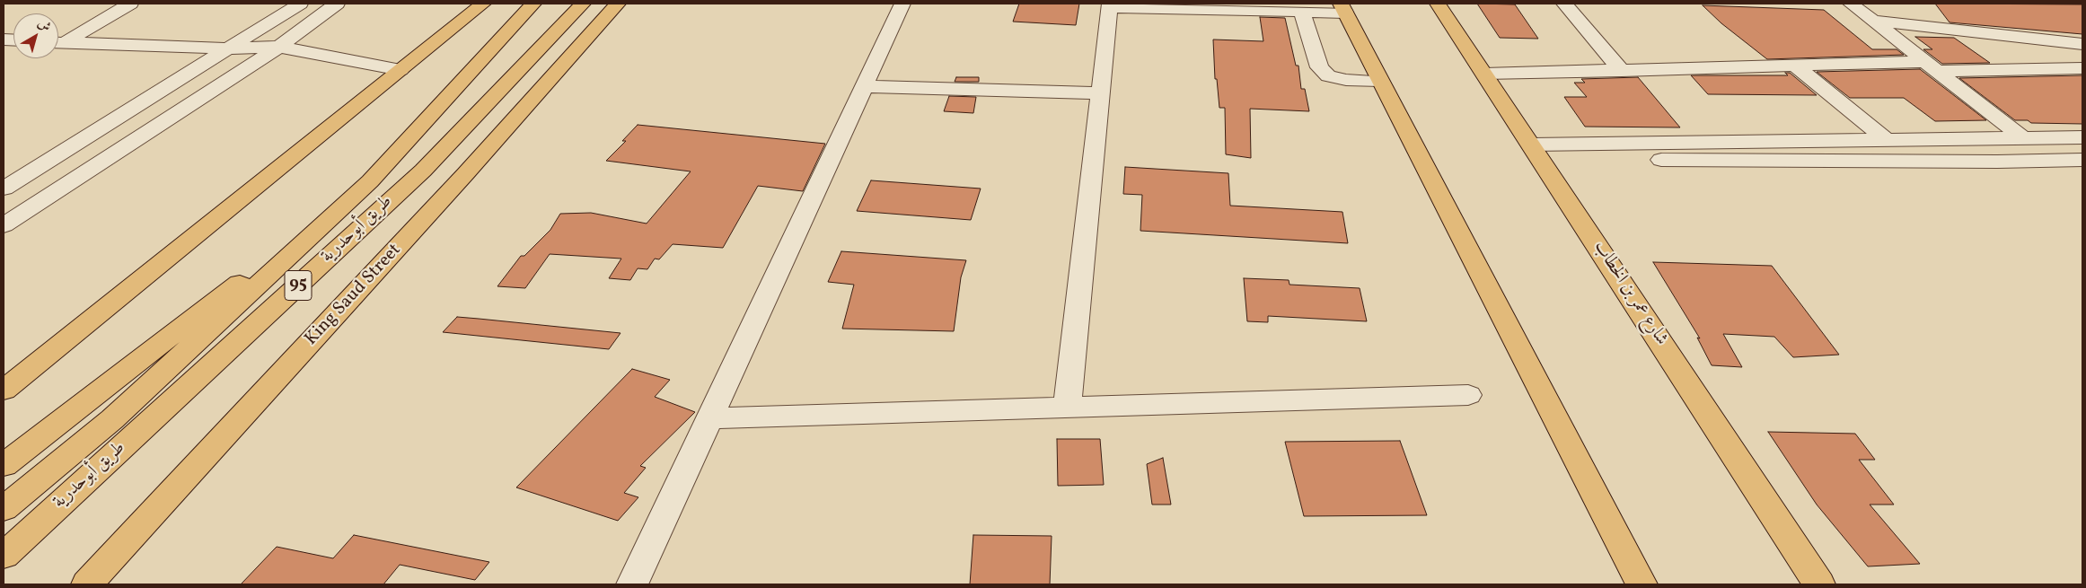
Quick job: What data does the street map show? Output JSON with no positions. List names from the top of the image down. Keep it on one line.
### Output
{"streets":{"main road":["طريق أبوحدرية","95","شارع عمر بن الخطاب","King Saud Street"]},"north":"top right"}
